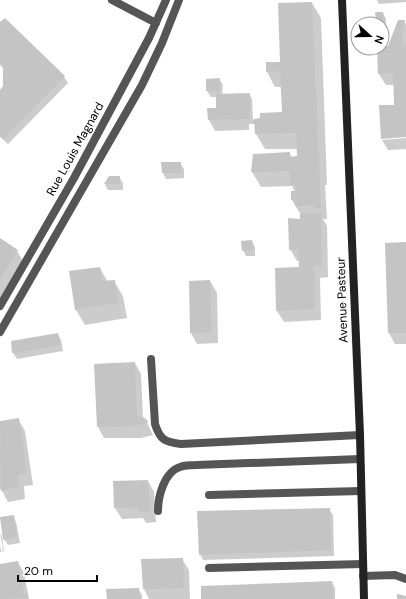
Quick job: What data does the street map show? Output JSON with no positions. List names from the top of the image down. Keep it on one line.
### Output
{"streets":{"main road":["Avenue Pasteur"],"street":["Rue Louis Magnard"]},"scale_bar":"20 m","north":"right"}
